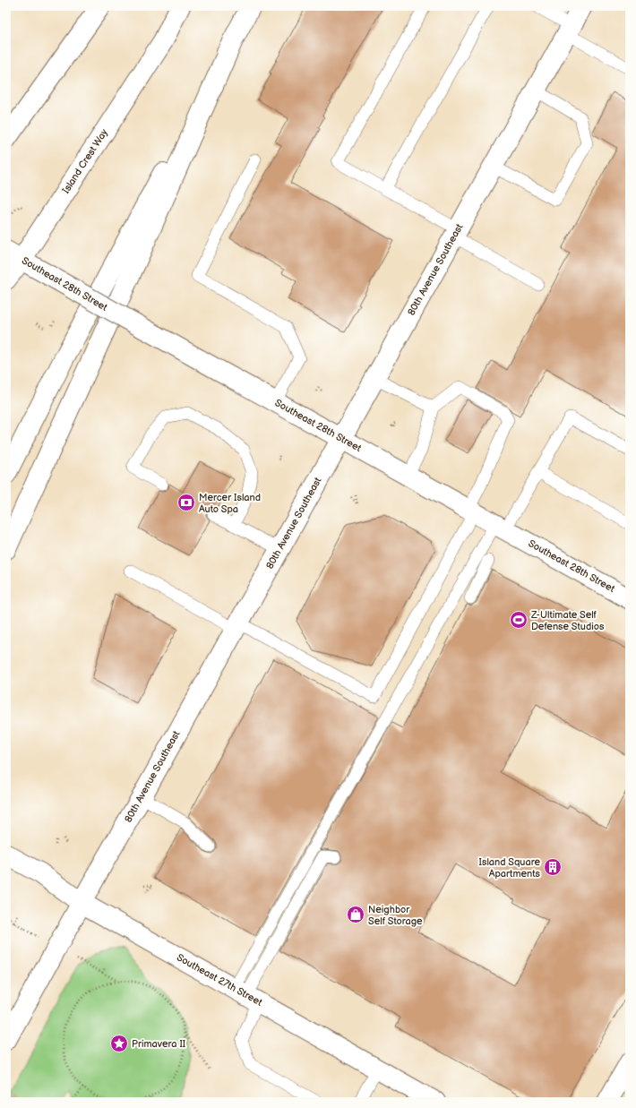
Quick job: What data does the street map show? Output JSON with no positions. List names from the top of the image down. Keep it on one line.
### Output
{"streets":{"main road":["Island Crest Way","80th Avenue Southeast","Southeast 28th Street","Southeast 27th Street"]},"crossings":[["Island Crest Way","Southeast 28th Street"],["80th Avenue Southeast","Southeast 28th Street"],["80th Avenue Southeast","Southeast 27th Street"]],"places":{"bank":["Mercer Island Auto Spa"],"sports":["Z-Ultimate Self Defense Studios"],"building":["Island Square Apartments"],"shop":["Neighbor Self Storage"],"place":["Primavera II"]}}
